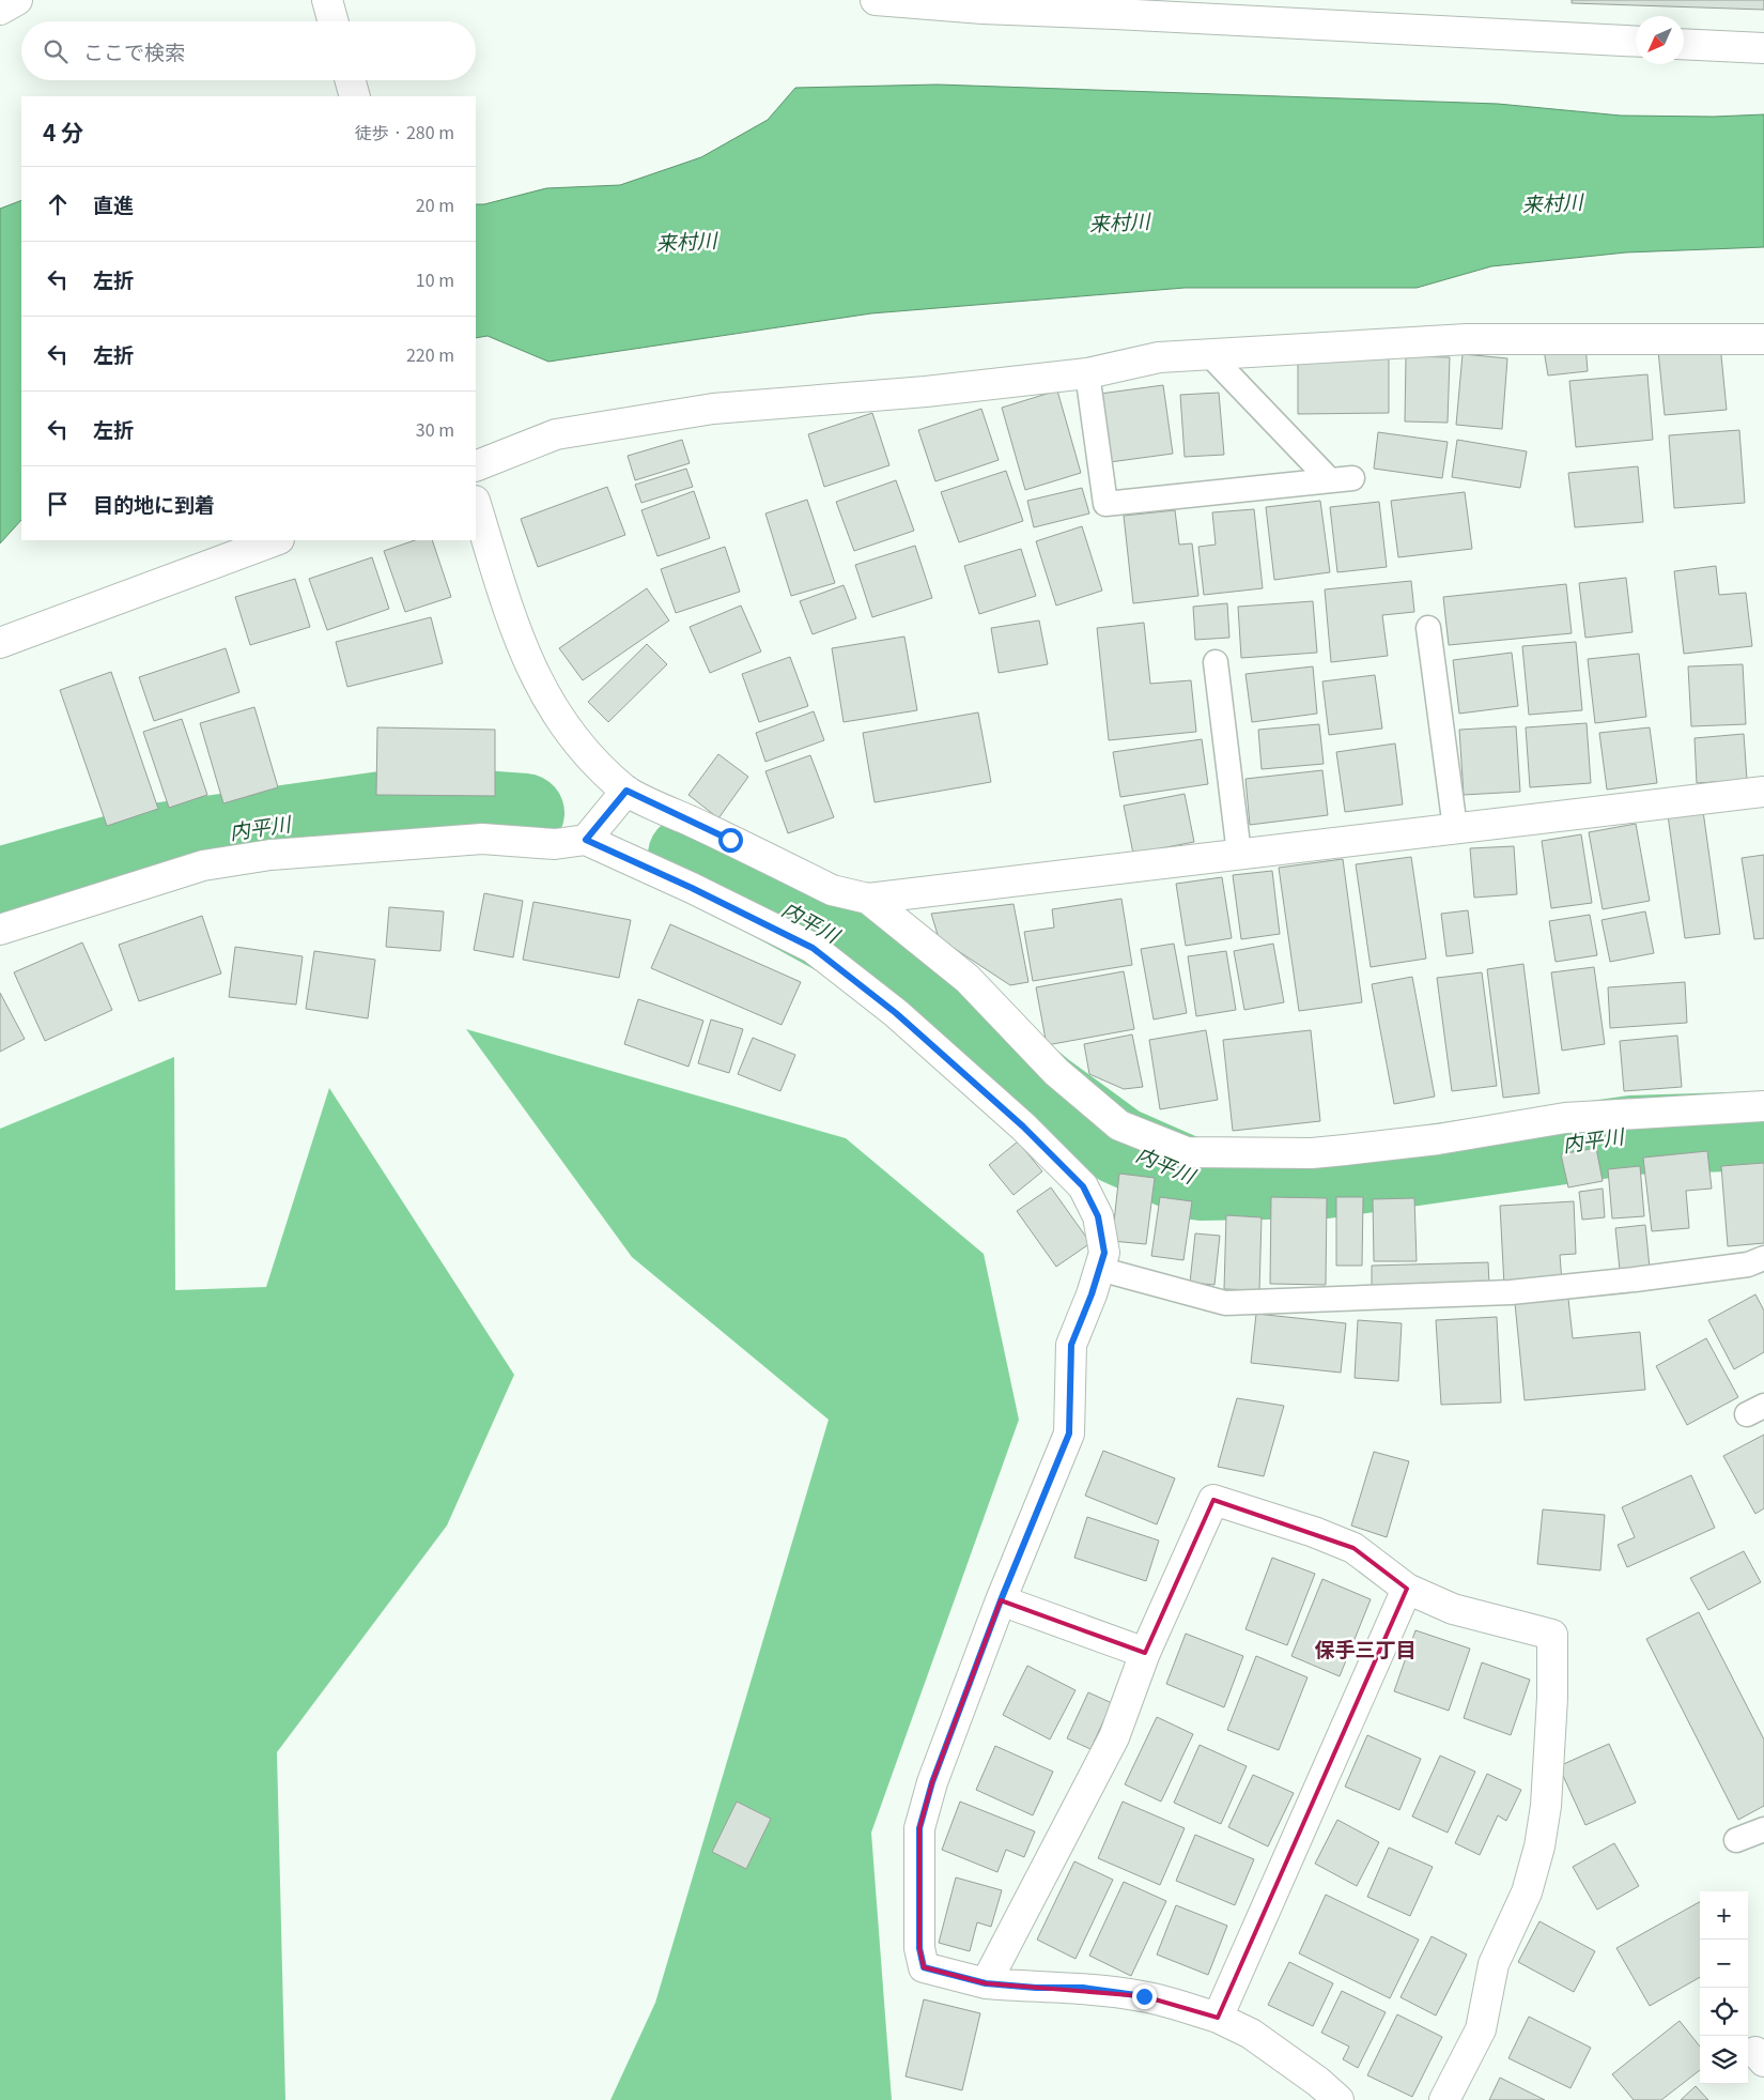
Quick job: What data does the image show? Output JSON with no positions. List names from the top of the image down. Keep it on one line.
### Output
{"districts":["保手三丁目"],"water":["来村川","内平川"],"north":"bottom left","page":{"search":"ここで検索","heading":["4 分","徒歩 · 280 m"],"list":[["直進","20 m"],["左折","10 m"],["左折","220 m"],["左折","30 m"],"目的地に到着"],"map_buttons":["+","−"]}}
